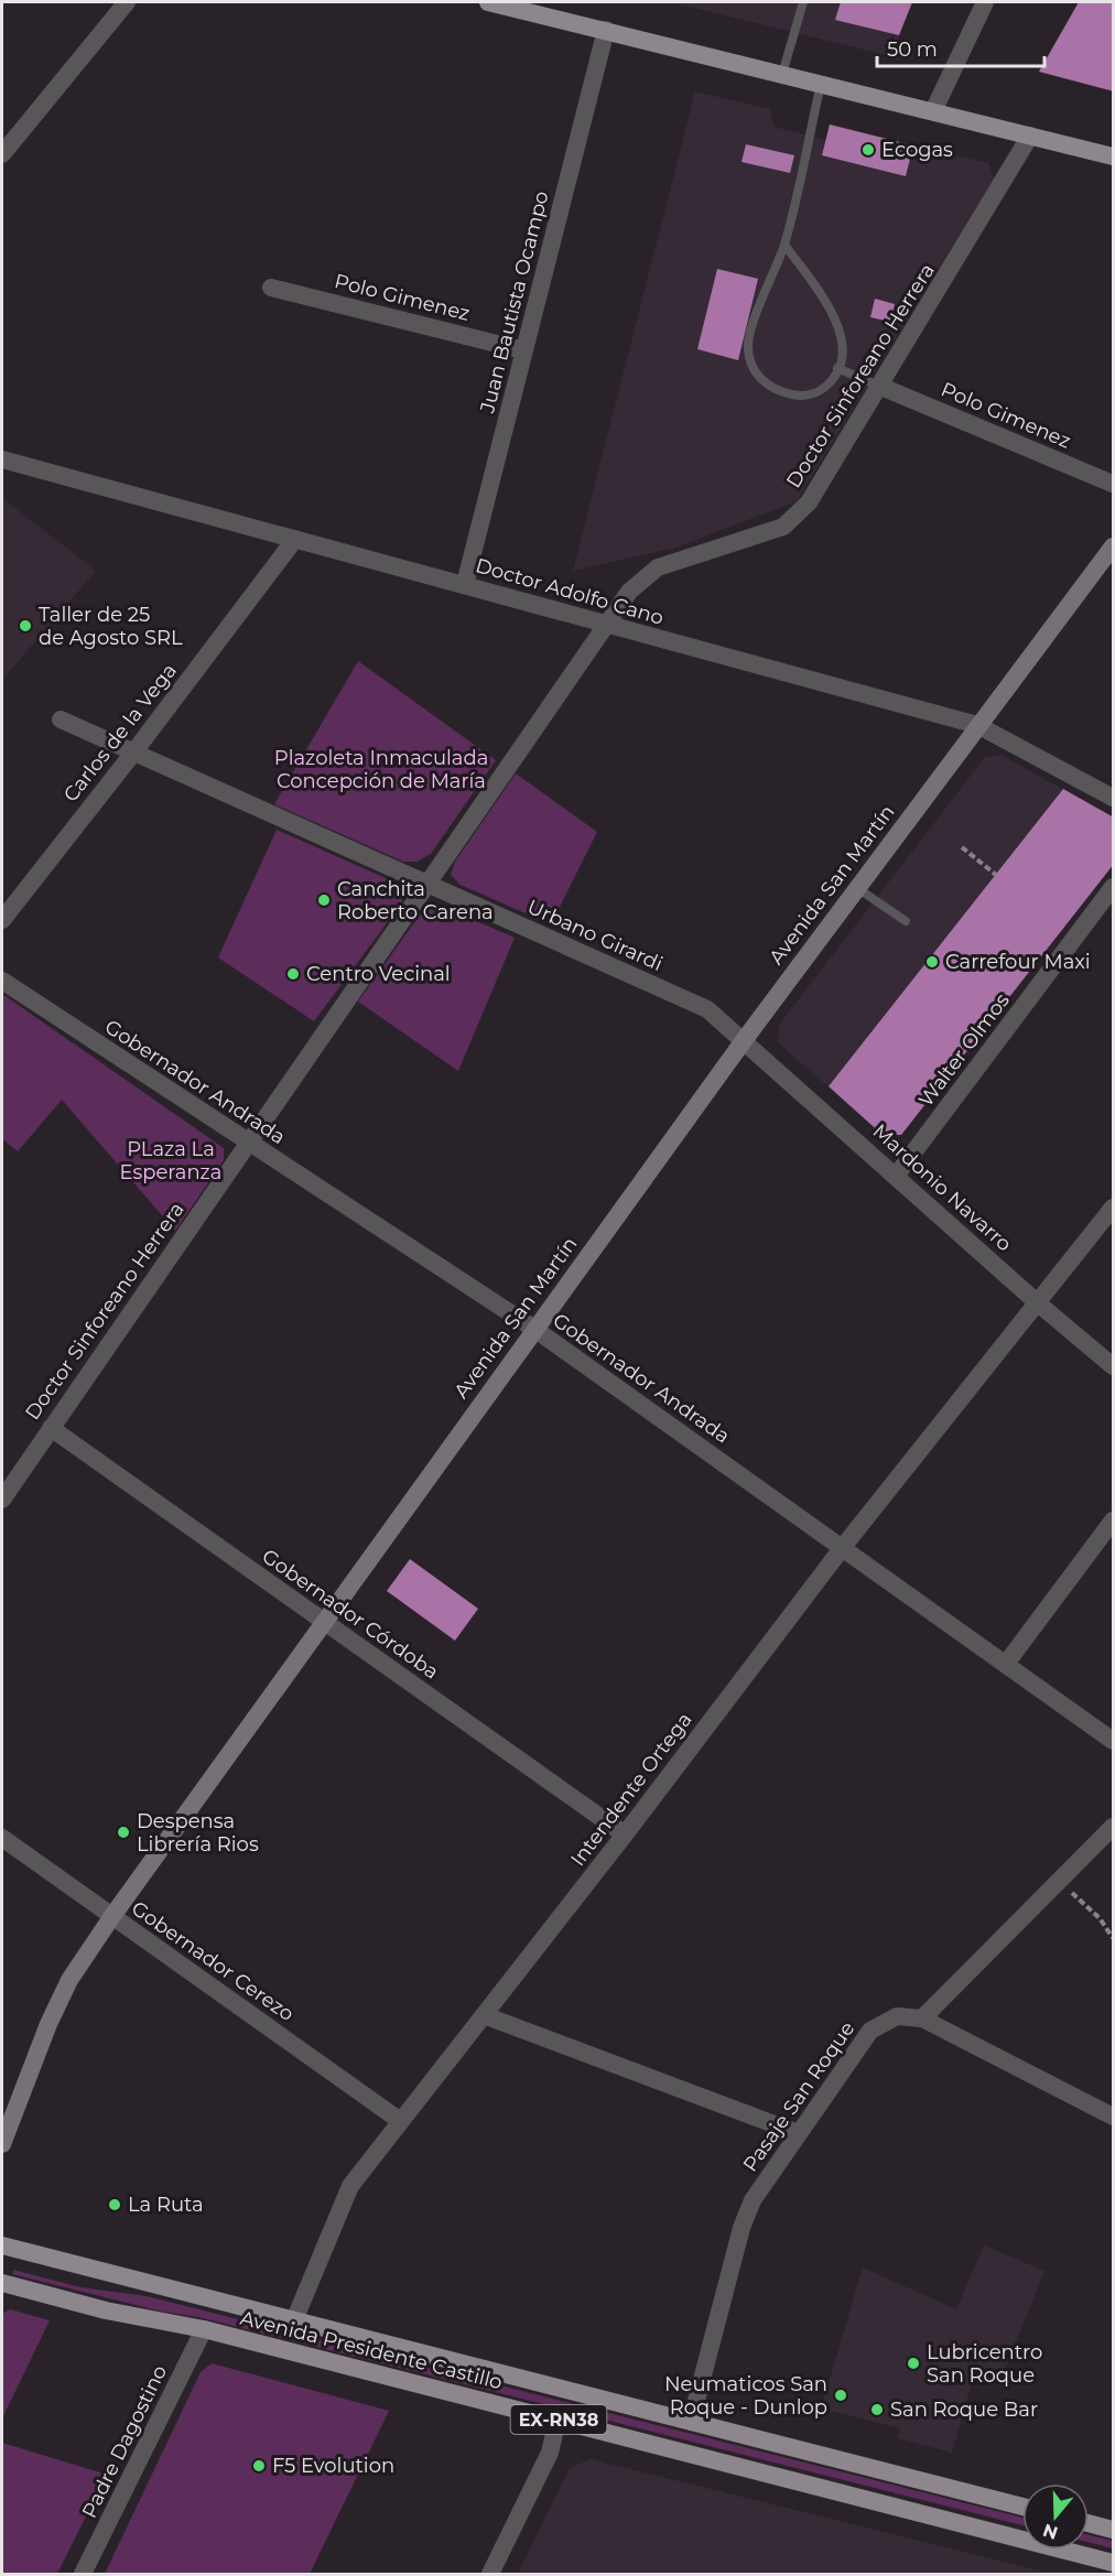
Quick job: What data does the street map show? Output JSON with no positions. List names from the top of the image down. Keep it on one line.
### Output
{"streets":{"main road":["Avenida San Martín","Avenida Presidente Castillo","EX-RN38"],"street":["Polo Gimenez","Juan Bautista Ocampo","Doctor Sinforeano Herrera","Doctor Adolfo Cano","Carlos de la Vega","Urbano Girardi","Walter Olmos","Gobernador Andrada","Mardonio Navarro","Gobernador Córdoba","Intendente Ortega","Gobernador Cerezo","Pasaje San Roque","Padre Dagostino"]},"crossings":[["Polo Gimenez","Juan Bautista Ocampo"],["Polo Gimenez","Doctor Sinforeano Herrera"],["Juan Bautista Ocampo","Doctor Adolfo Cano"],["Doctor Sinforeano Herrera","Doctor Adolfo Cano"],["Doctor Sinforeano Herrera","Urbano Girardi"],["Doctor Sinforeano Herrera","Gobernador Andrada"],["Doctor Sinforeano Herrera","Gobernador Córdoba"],["Doctor Adolfo Cano","Carlos de la Vega"],["Doctor Adolfo Cano","Avenida San Martín"],["Carlos de la Vega","Urbano Girardi"],["Avenida San Martín","Urbano Girardi"],["Avenida San Martín","Gobernador Andrada"],["Avenida San Martín","Mardonio Navarro"],["Avenida San Martín","Gobernador Córdoba"],["Avenida San Martín","Gobernador Cerezo"],["Urbano Girardi","Mardonio Navarro"],["Walter Olmos","Mardonio Navarro"],["Gobernador Andrada","Intendente Ortega"],["Mardonio Navarro","Intendente Ortega"],["Gobernador Córdoba","Intendente Ortega"],["Intendente Ortega","Gobernador Cerezo"],["Intendente Ortega","Avenida Presidente Castillo"],["Pasaje San Roque","Avenida Presidente Castillo"],["Avenida Presidente Castillo","Padre Dagostino"]],"parks":["Plazoleta Inmaculada Concepción de María","PLaza La Esperanza"],"places":["Ecogas","Taller de 25 de Agosto SRL","Canchita Roberto Carena","Carrefour Maxi","Centro Vecinal","Despensa Librería Rios","La Ruta","Lubricentro San Roque","Neumaticos San Roque - Dunlop","San Roque Bar","F5 Evolution"],"scale_bar":"50 m","north":"bottom"}
